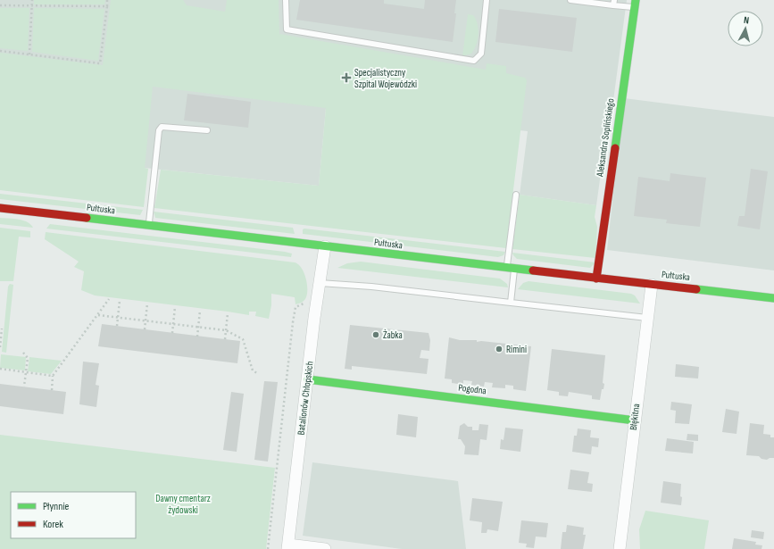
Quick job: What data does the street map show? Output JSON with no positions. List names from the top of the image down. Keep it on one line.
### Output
{"streets":{"main road":["Aleksandra Soplińskiego","Pułtuska","Pogodna"],"street":["Batalionów Chłopskich","Błękitna"]},"crossings":[["Aleksandra Soplińskiego","Pułtuska"],["Pułtuska","Batalionów Chłopskich"],["Pułtuska","Błękitna"],["Pogodna","Batalionów Chłopskich"],["Pogodna","Błękitna"]],"parks":["Dawny cmentarz żydowski"],"places":{"health":["Specjalistyczny Szpital Wojewódzki"],"other":["Żabka","Rimini"]},"legend":["Płynnie","Korek"],"north":"top"}
